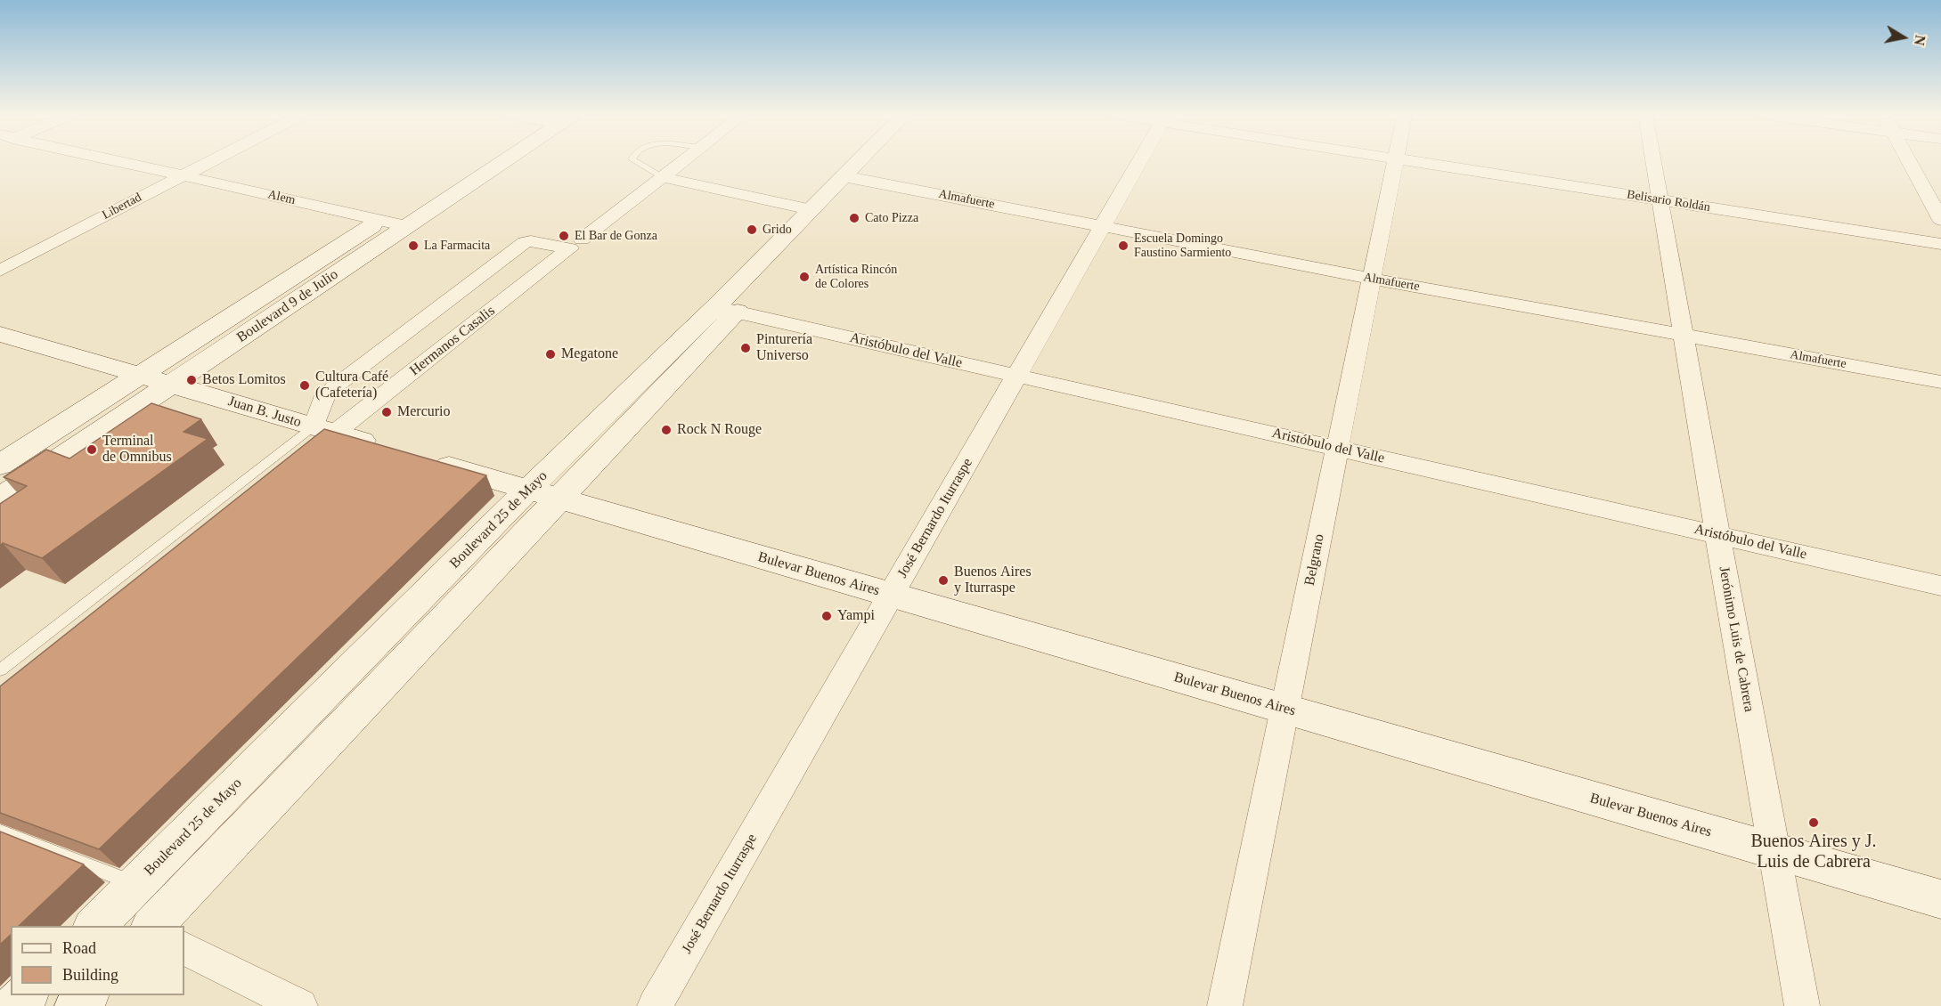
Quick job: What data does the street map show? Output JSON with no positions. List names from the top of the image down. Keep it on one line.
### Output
{"streets":{"main road":["Boulevard 9 de Julio","Juan B. Justo","Boulevard 25 de Mayo","Bulevar Buenos Aires"],"street":["Alem","Almafuerte","Belisario Roldán","Libertad","Hermanos Casalis","Aristóbulo del Valle","José Bernardo Iturraspe","Belgrano","Jerónimo Luis de Cabrera"]},"crossings":[["Alem","Libertad"],["Alem","Boulevard 9 de Julio"],["Almafuerte","José Bernardo Iturraspe"],["Almafuerte","Boulevard 25 de Mayo"],["Almafuerte","Belgrano"],["Almafuerte","Jerónimo Luis de Cabrera"],["Belisario Roldán","Jerónimo Luis de Cabrera"],["Boulevard 9 de Julio","Juan B. Justo"],["Hermanos Casalis","Juan B. Justo"],["Aristóbulo del Valle","José Bernardo Iturraspe"],["Aristóbulo del Valle","Boulevard 25 de Mayo"],["Aristóbulo del Valle","Belgrano"],["Aristóbulo del Valle","Jerónimo Luis de Cabrera"],["José Bernardo Iturraspe","Bulevar Buenos Aires"],["Boulevard 25 de Mayo","Bulevar Buenos Aires"],["Belgrano","Bulevar Buenos Aires"],["Bulevar Buenos Aires","Jerónimo Luis de Cabrera"]],"places":["Cato Pizza","Grido","El Bar de Gonza","La Farmacita","Escuela Domingo Faustino Sarmiento","Artística Rincón de Colores","Pinturería Universo","Megatone","Betos Lomitos","Cultura Café (Cafetería)","Mercurio","Rock N Rouge","Terminal de Omnibus","Buenos Aires y Iturraspe","Yampi","Buenos Aires y J. Luis de Cabrera"],"legend":["Road","Building"],"north":"right"}
